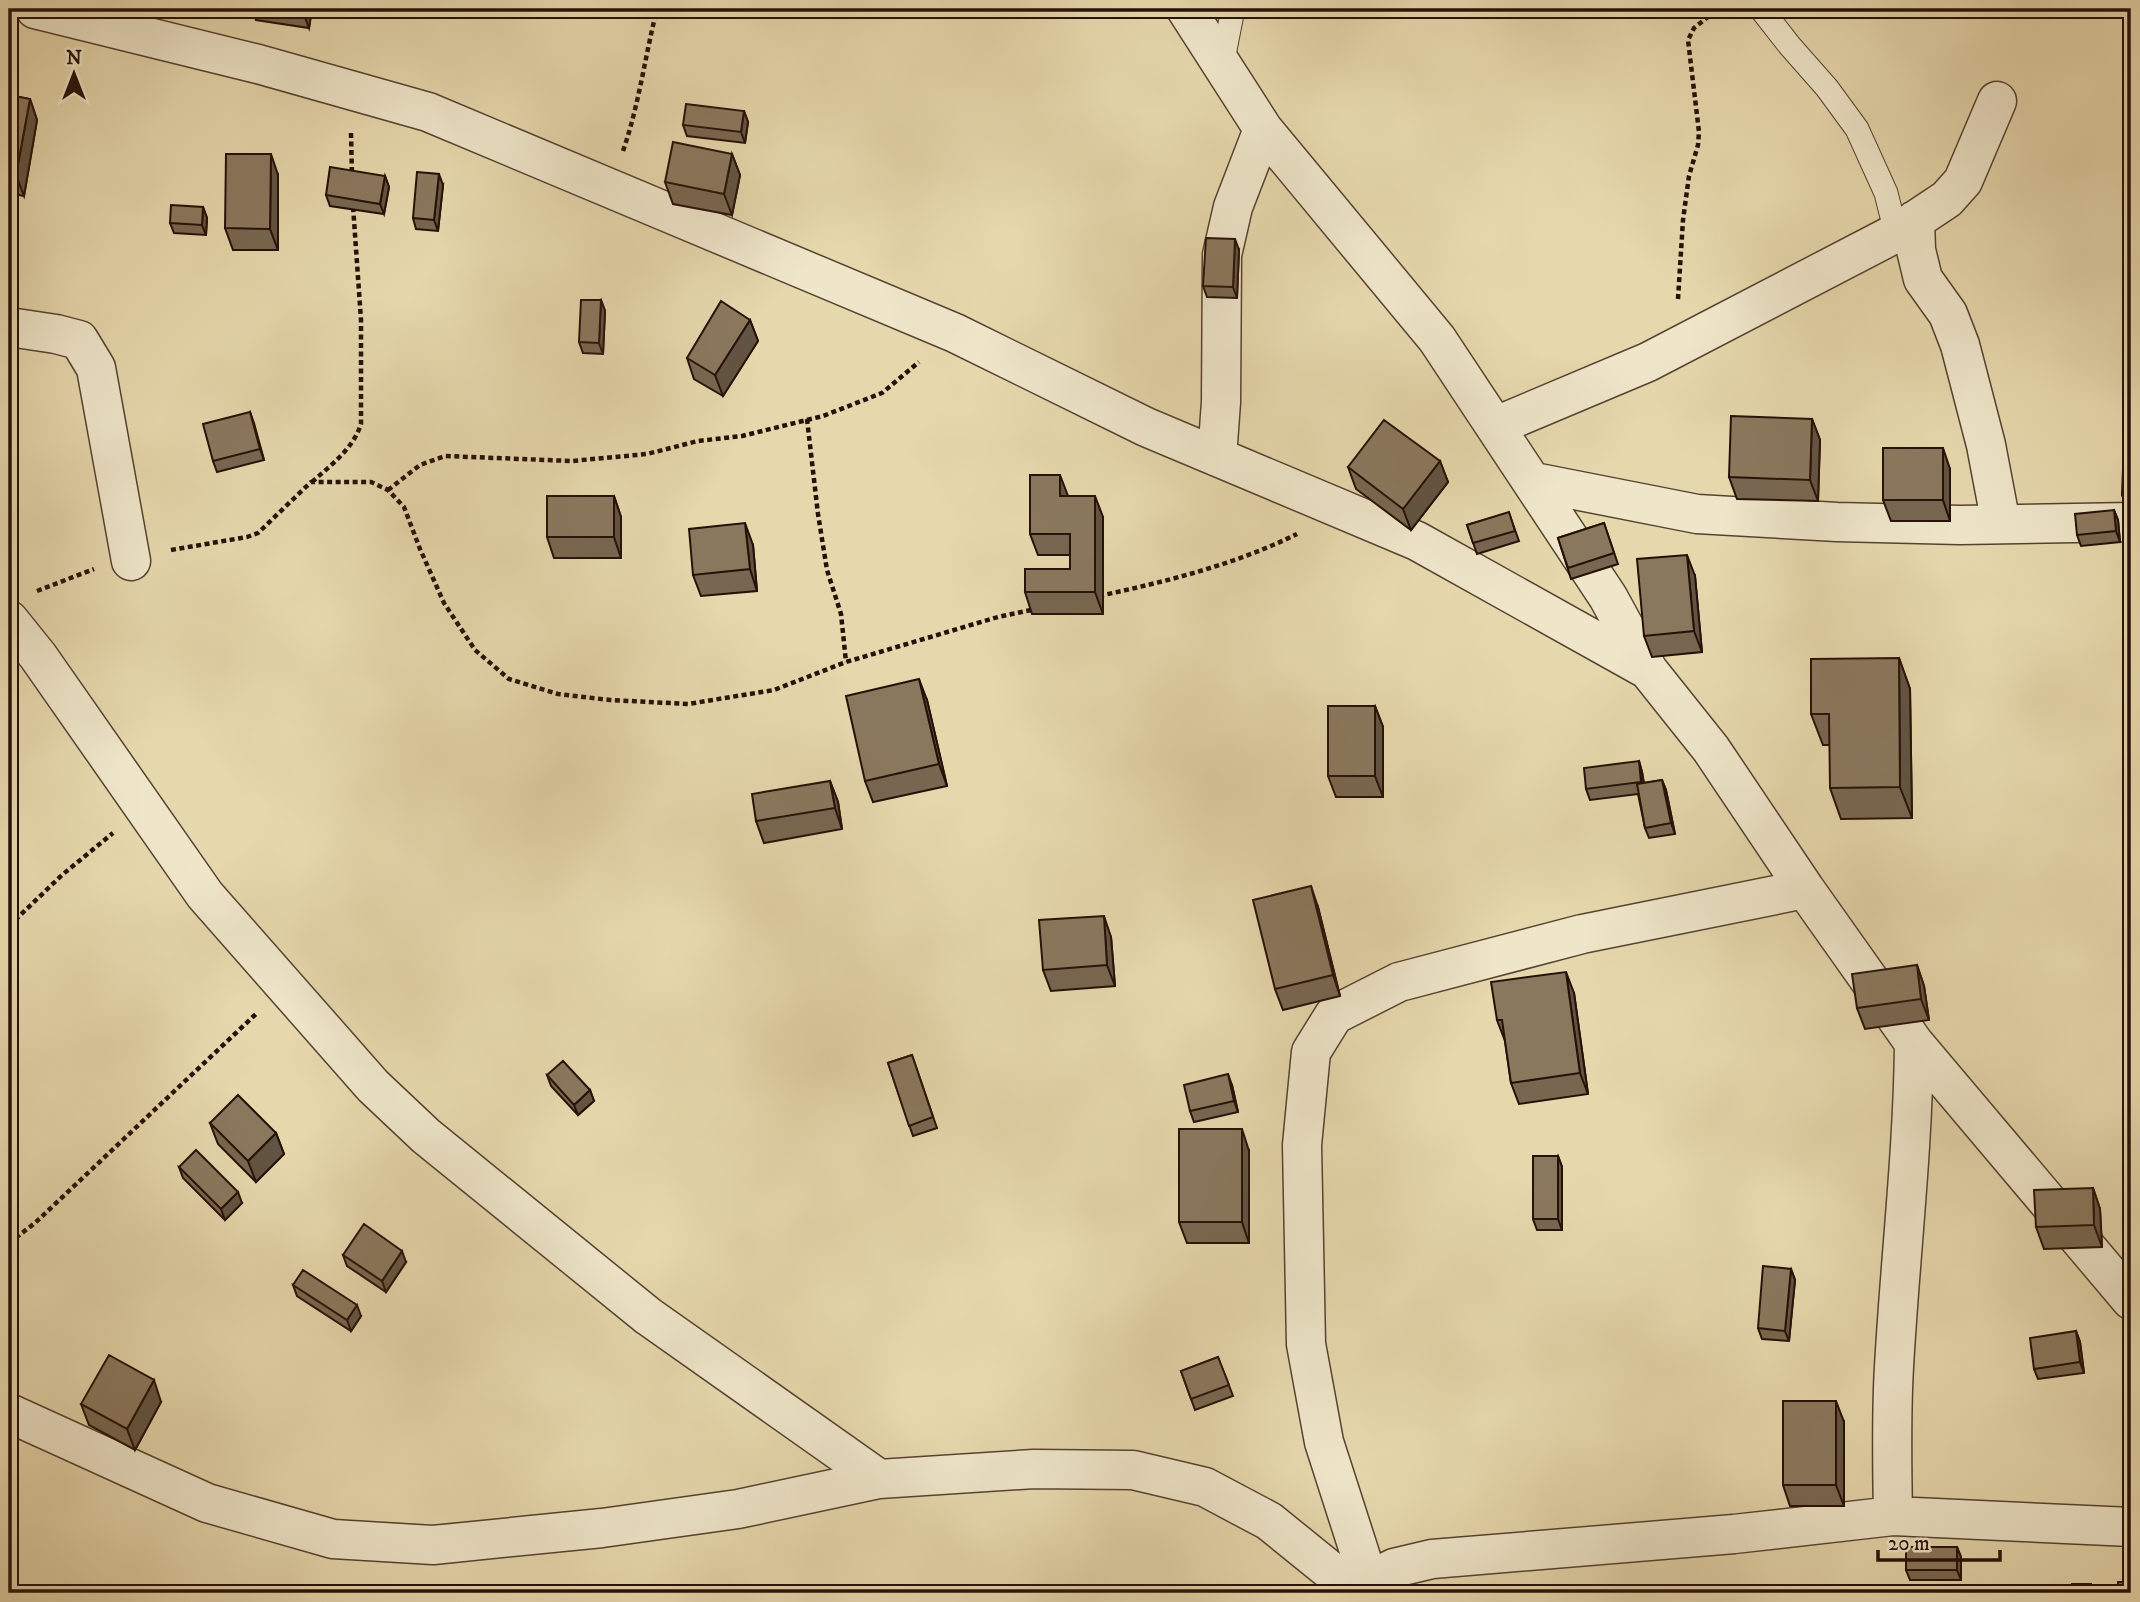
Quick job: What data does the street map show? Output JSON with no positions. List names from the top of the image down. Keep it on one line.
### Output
{"scale_bar":"20 m","north":"top"}
